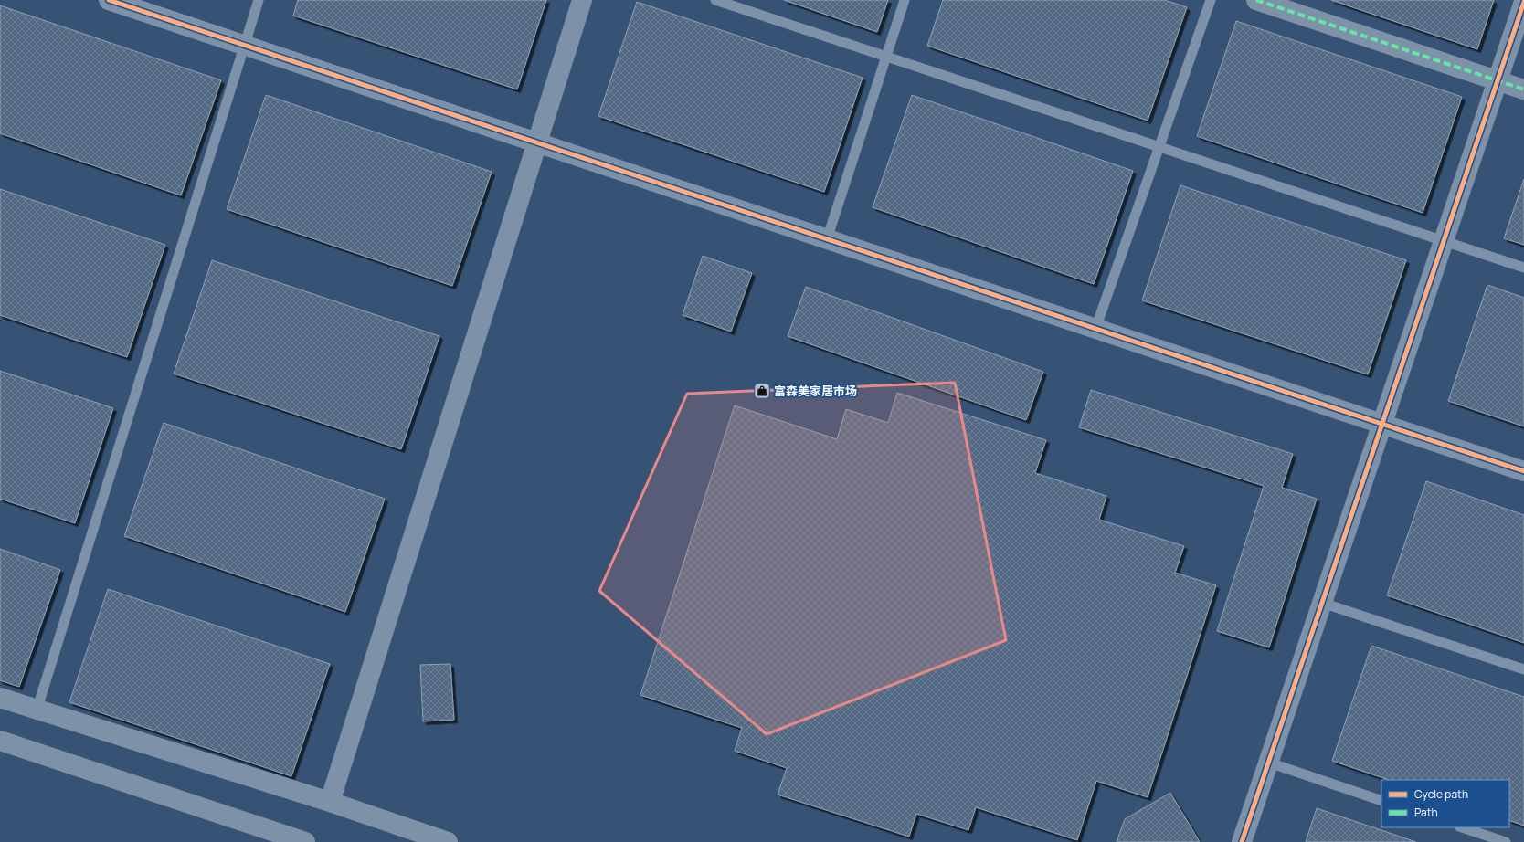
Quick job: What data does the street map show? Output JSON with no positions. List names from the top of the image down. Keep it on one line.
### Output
{"places":{"shop":["富森美家居市场"]},"legend":["Cycle path","Path"]}
